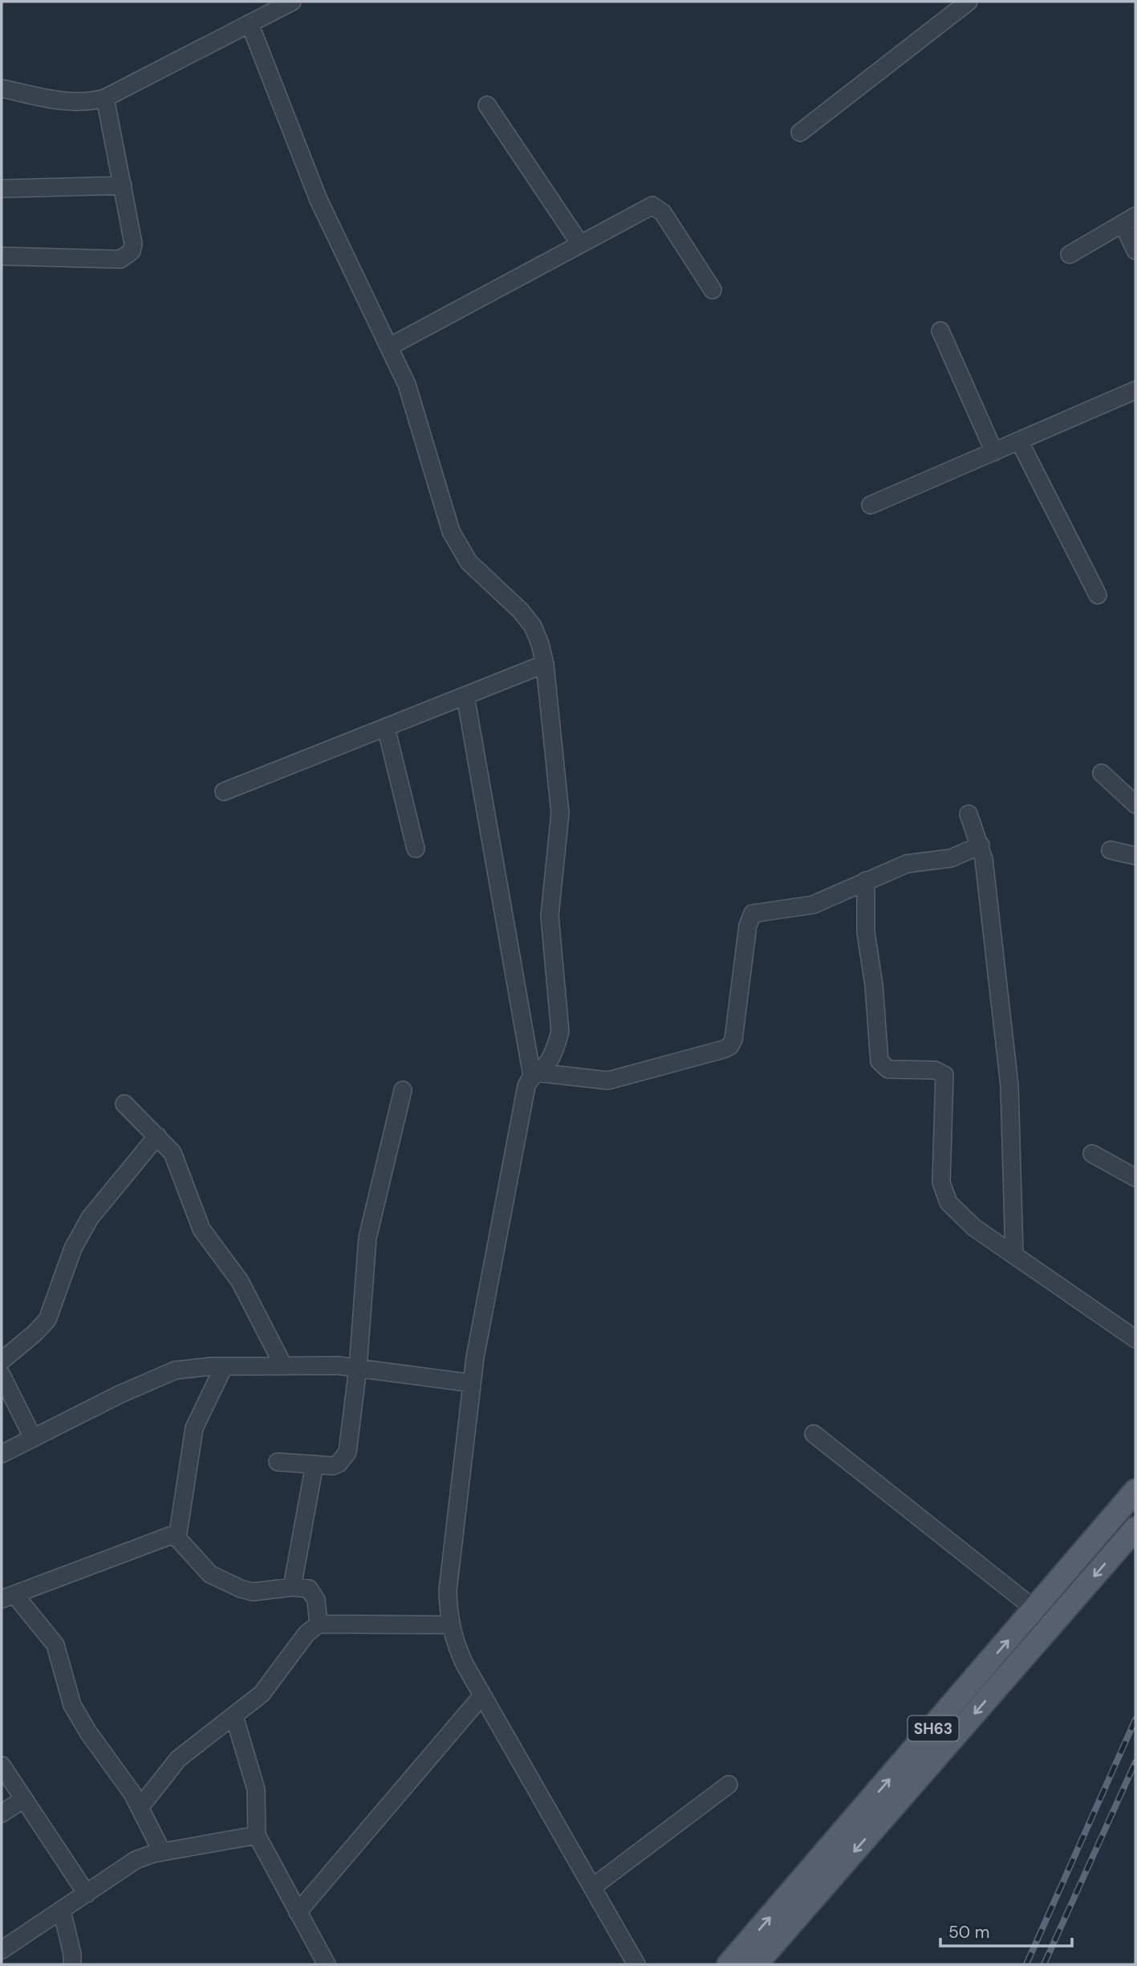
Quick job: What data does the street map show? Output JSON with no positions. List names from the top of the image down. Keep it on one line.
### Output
{"streets":{"main road":["SH63"]},"scale_bar":"50 m"}
